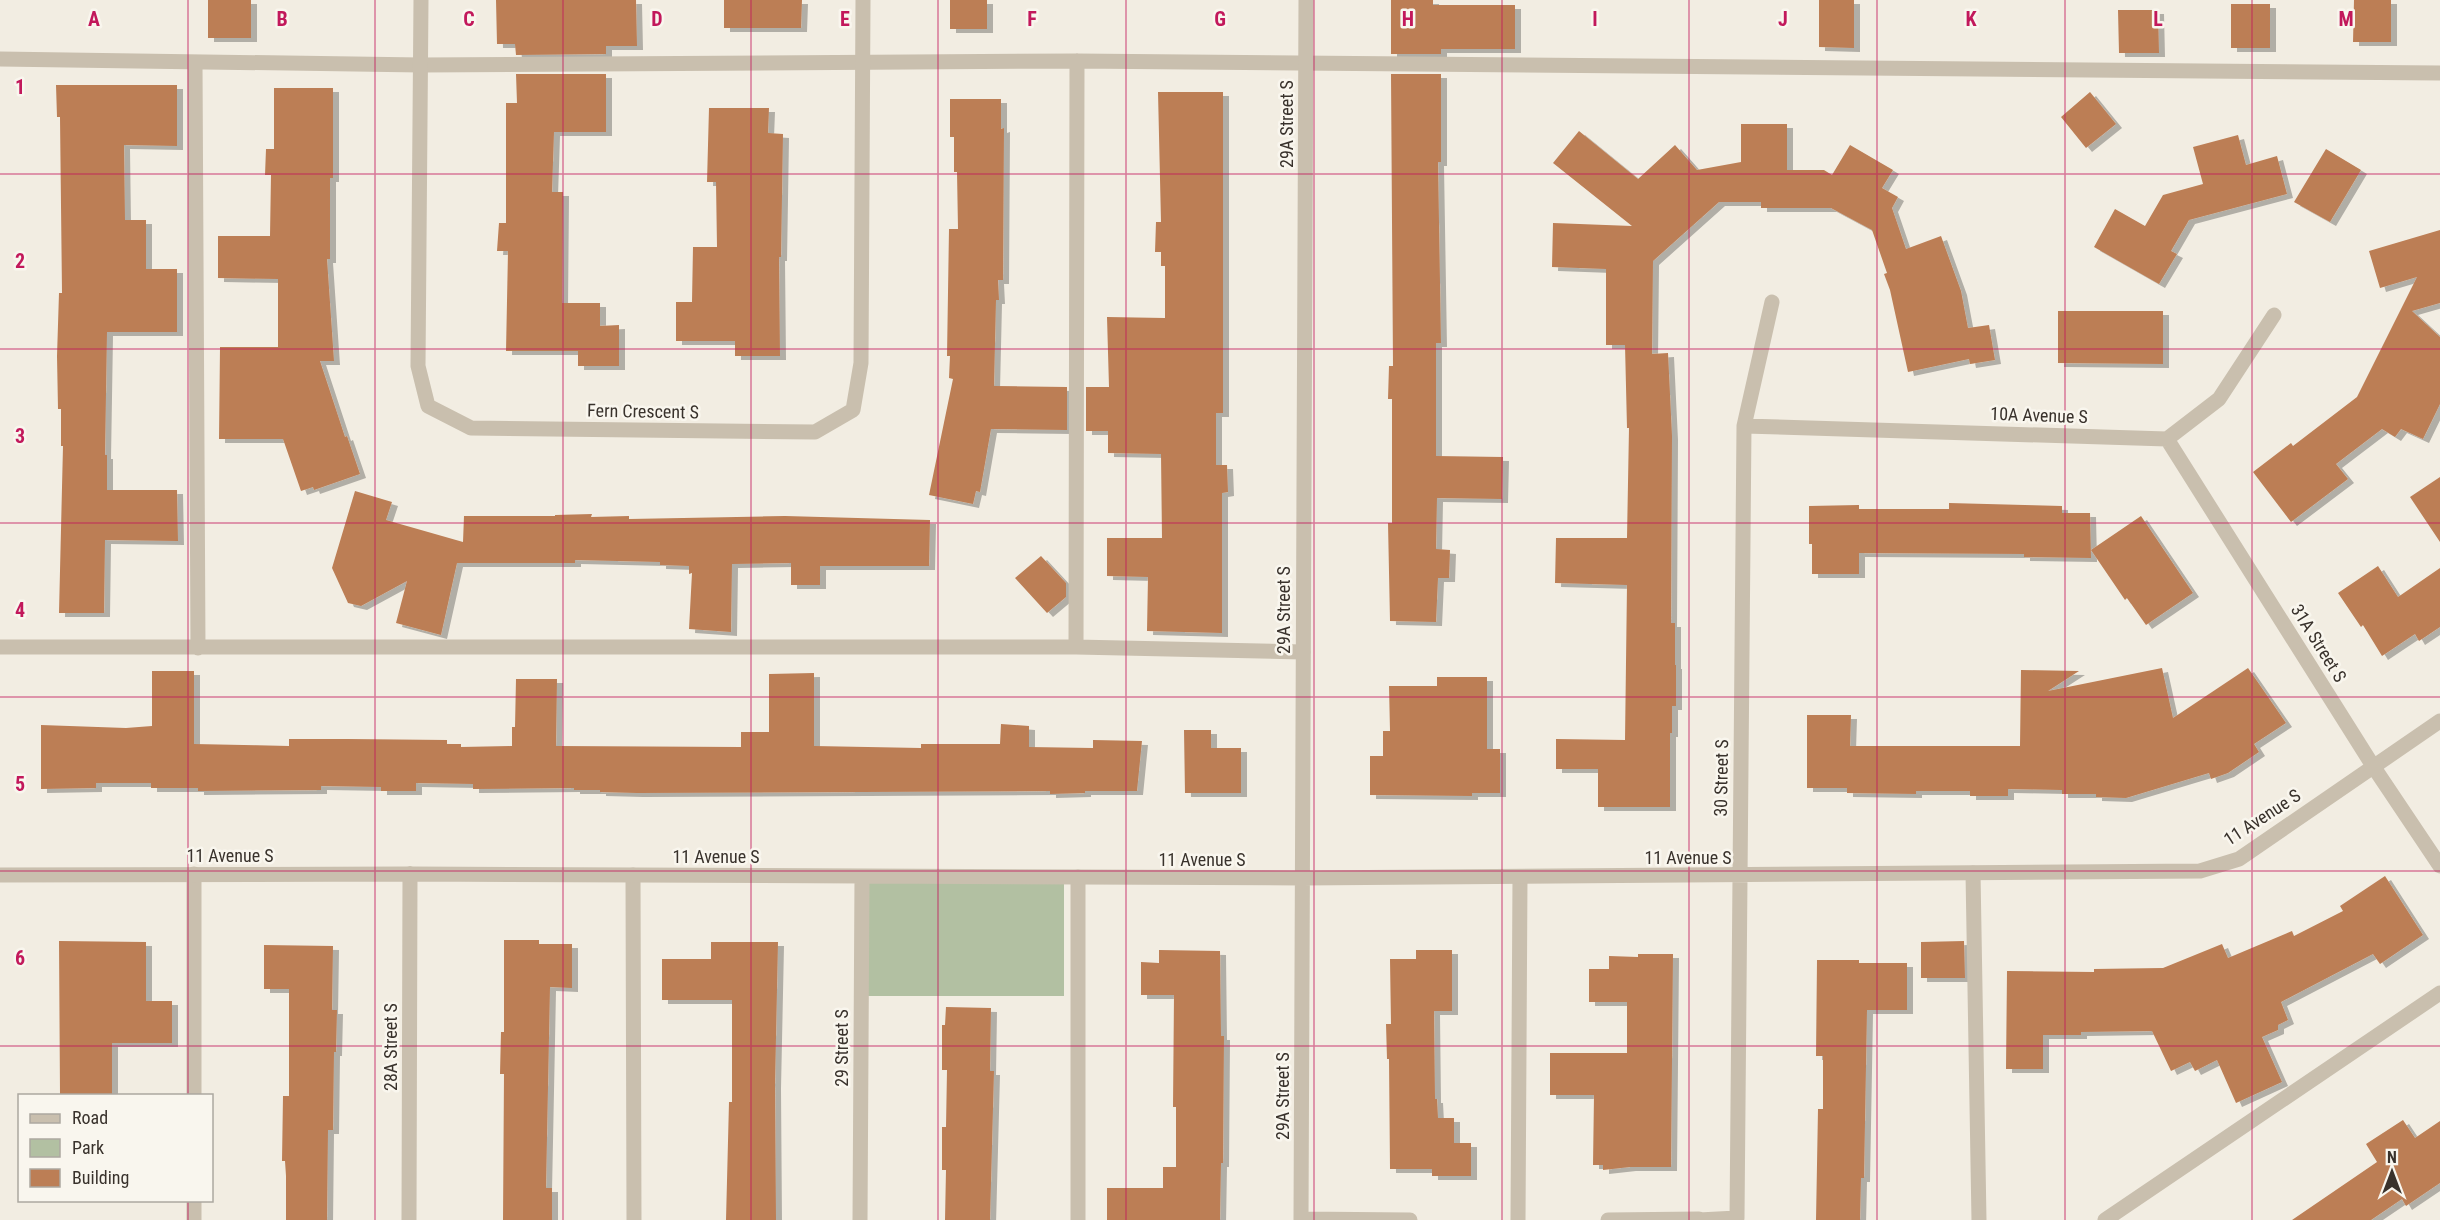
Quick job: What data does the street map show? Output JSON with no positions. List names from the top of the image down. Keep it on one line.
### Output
{"streets":{"street":["29A Street S","Fern Crescent S","10A Avenue S","31A Street S","30 Street S","11 Avenue S","28A Street S","29 Street S"]},"crossings":[["29A Street S","11 Avenue S"],["10A Avenue S","31A Street S"],["10A Avenue S","30 Street S"],["31A Street S","11 Avenue S"],["30 Street S","11 Avenue S"],["11 Avenue S","28A Street S"],["11 Avenue S","29 Street S"]],"legend":["Road","Park","Building"],"north":"top","grid":{"columns":["A","B","C","D","E","F","G","H","I","J","K","L","M"],"rows":["1","2","3","4","5","6"]}}
